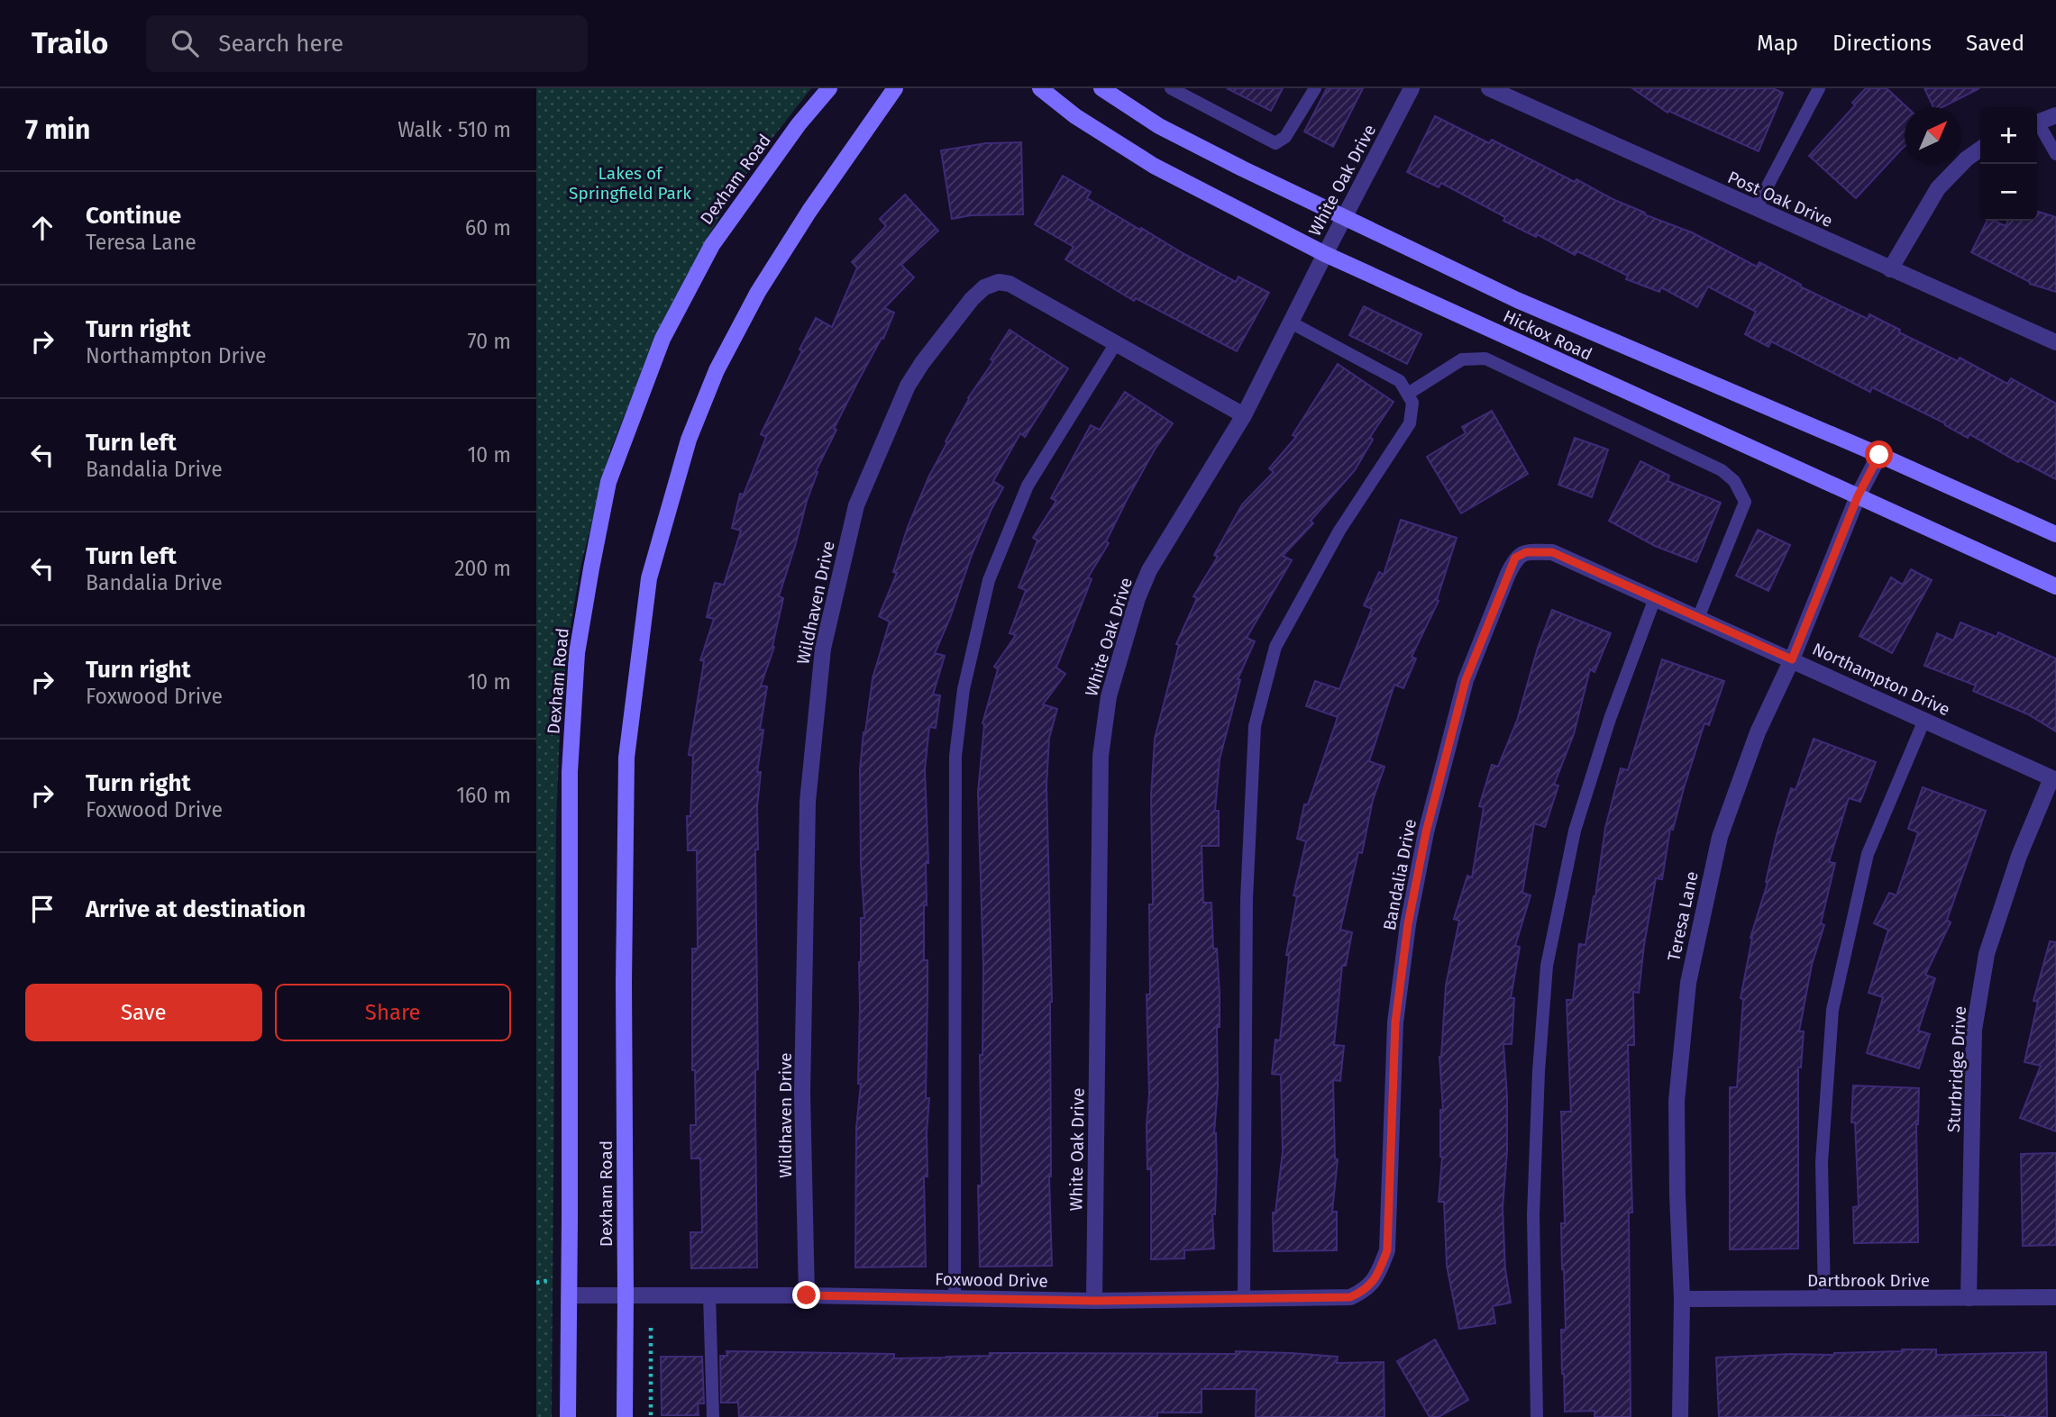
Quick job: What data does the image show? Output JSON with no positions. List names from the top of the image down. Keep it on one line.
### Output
{"streets":{"street":["Dexham Road","White Oak Drive","Post Oak Drive","Hickox Road","Wildhaven Drive","Northampton Drive","Bandalia Drive","Teresa Lane","Sturbridge Drive","Foxwood Drive","Dartbrook Drive"]},"crossings":[["Dexham Road","Foxwood Drive"],["White Oak Drive","Hickox Road"],["White Oak Drive","Wildhaven Drive"],["White Oak Drive","Foxwood Drive"],["Hickox Road","Teresa Lane"],["Wildhaven Drive","Foxwood Drive"],["Northampton Drive","Bandalia Drive"],["Northampton Drive","Teresa Lane"],["Northampton Drive","Sturbridge Drive"],["Bandalia Drive","Foxwood Drive"],["Teresa Lane","Dartbrook Drive"],["Sturbridge Drive","Dartbrook Drive"]],"parks":["Lakes of Springfield Park"],"north":"top right","page":{"header":"Trailo","search":"Search here","nav":["Map","Directions","Saved"],"heading":["7 min","Walk · 510 m"],"map_buttons":["+","−"],"list":[["Continue","Teresa Lane","60 m"],["Turn right","Northampton Drive","70 m"],["Turn left","Bandalia Drive","10 m"],["Turn left","Bandalia Drive","200 m"],["Turn right","Foxwood Drive","10 m"],["Turn right","Foxwood Drive","160 m"],"Arrive at destination"],"buttons":["Save","Share"]}}
